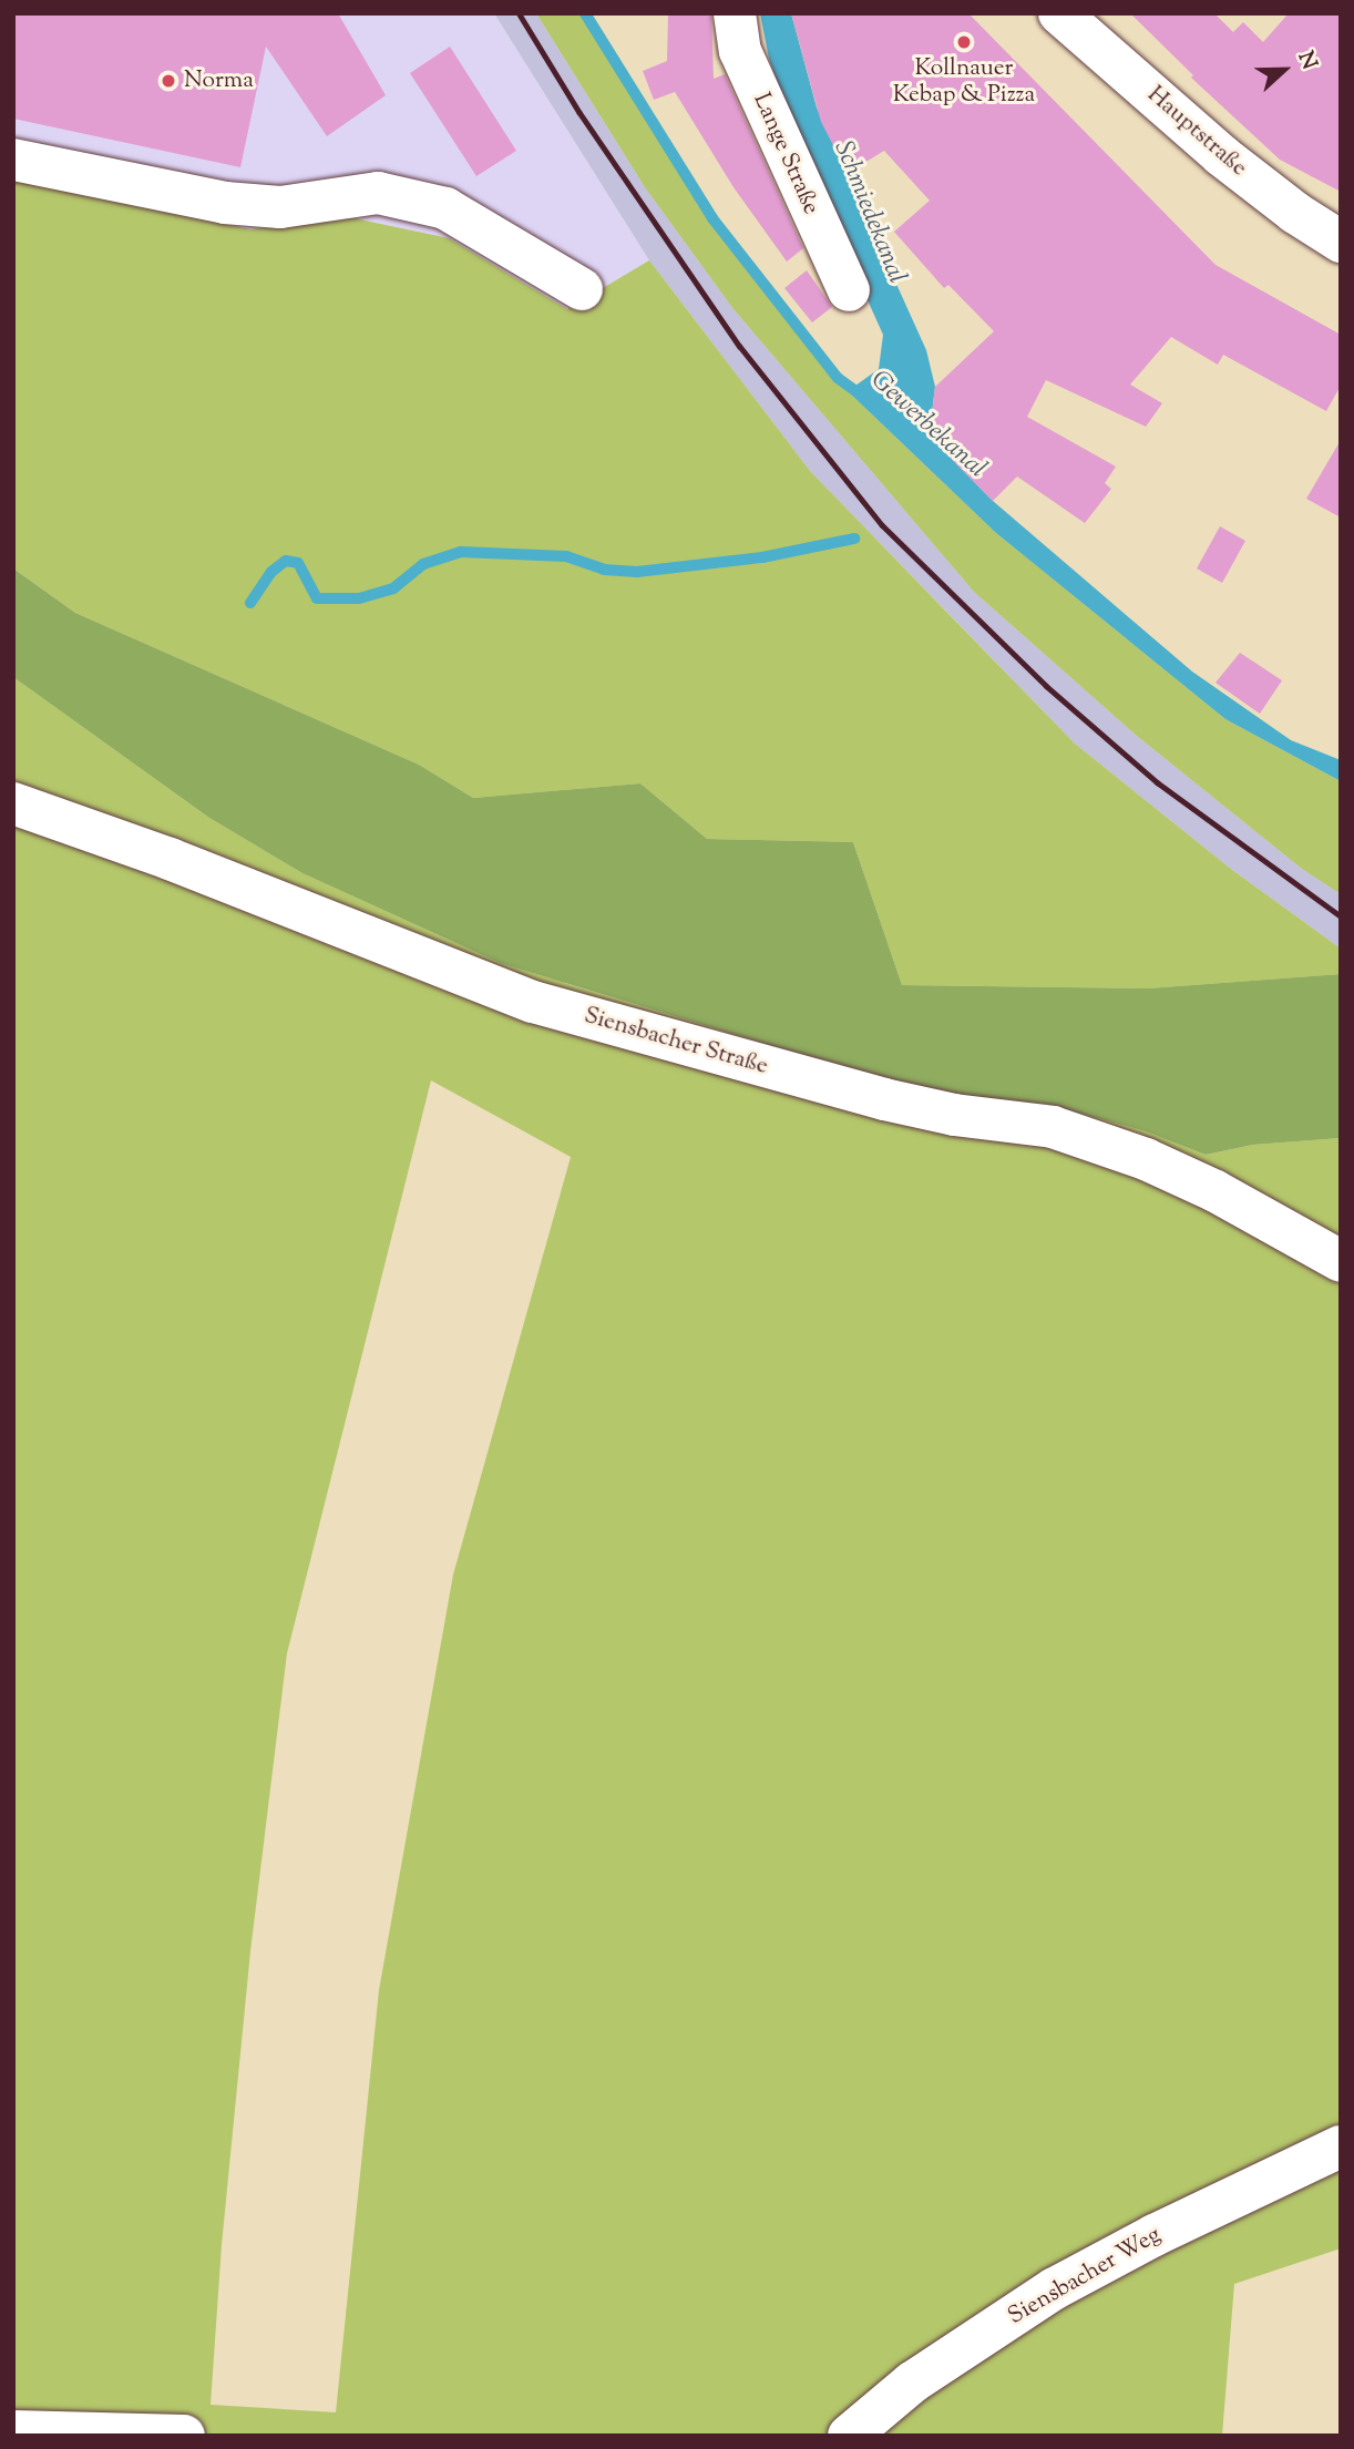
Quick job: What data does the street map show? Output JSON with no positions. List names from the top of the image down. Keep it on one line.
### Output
{"streets":{"street":["Hauptstraße","Lange Straße","Siensbacher Straße","Siensbacher Weg"]},"water":["Schmiedekanal","Gewerbekanal"],"places":["Kollnauer Kebap & Pizza","Norma"],"north":"right"}
